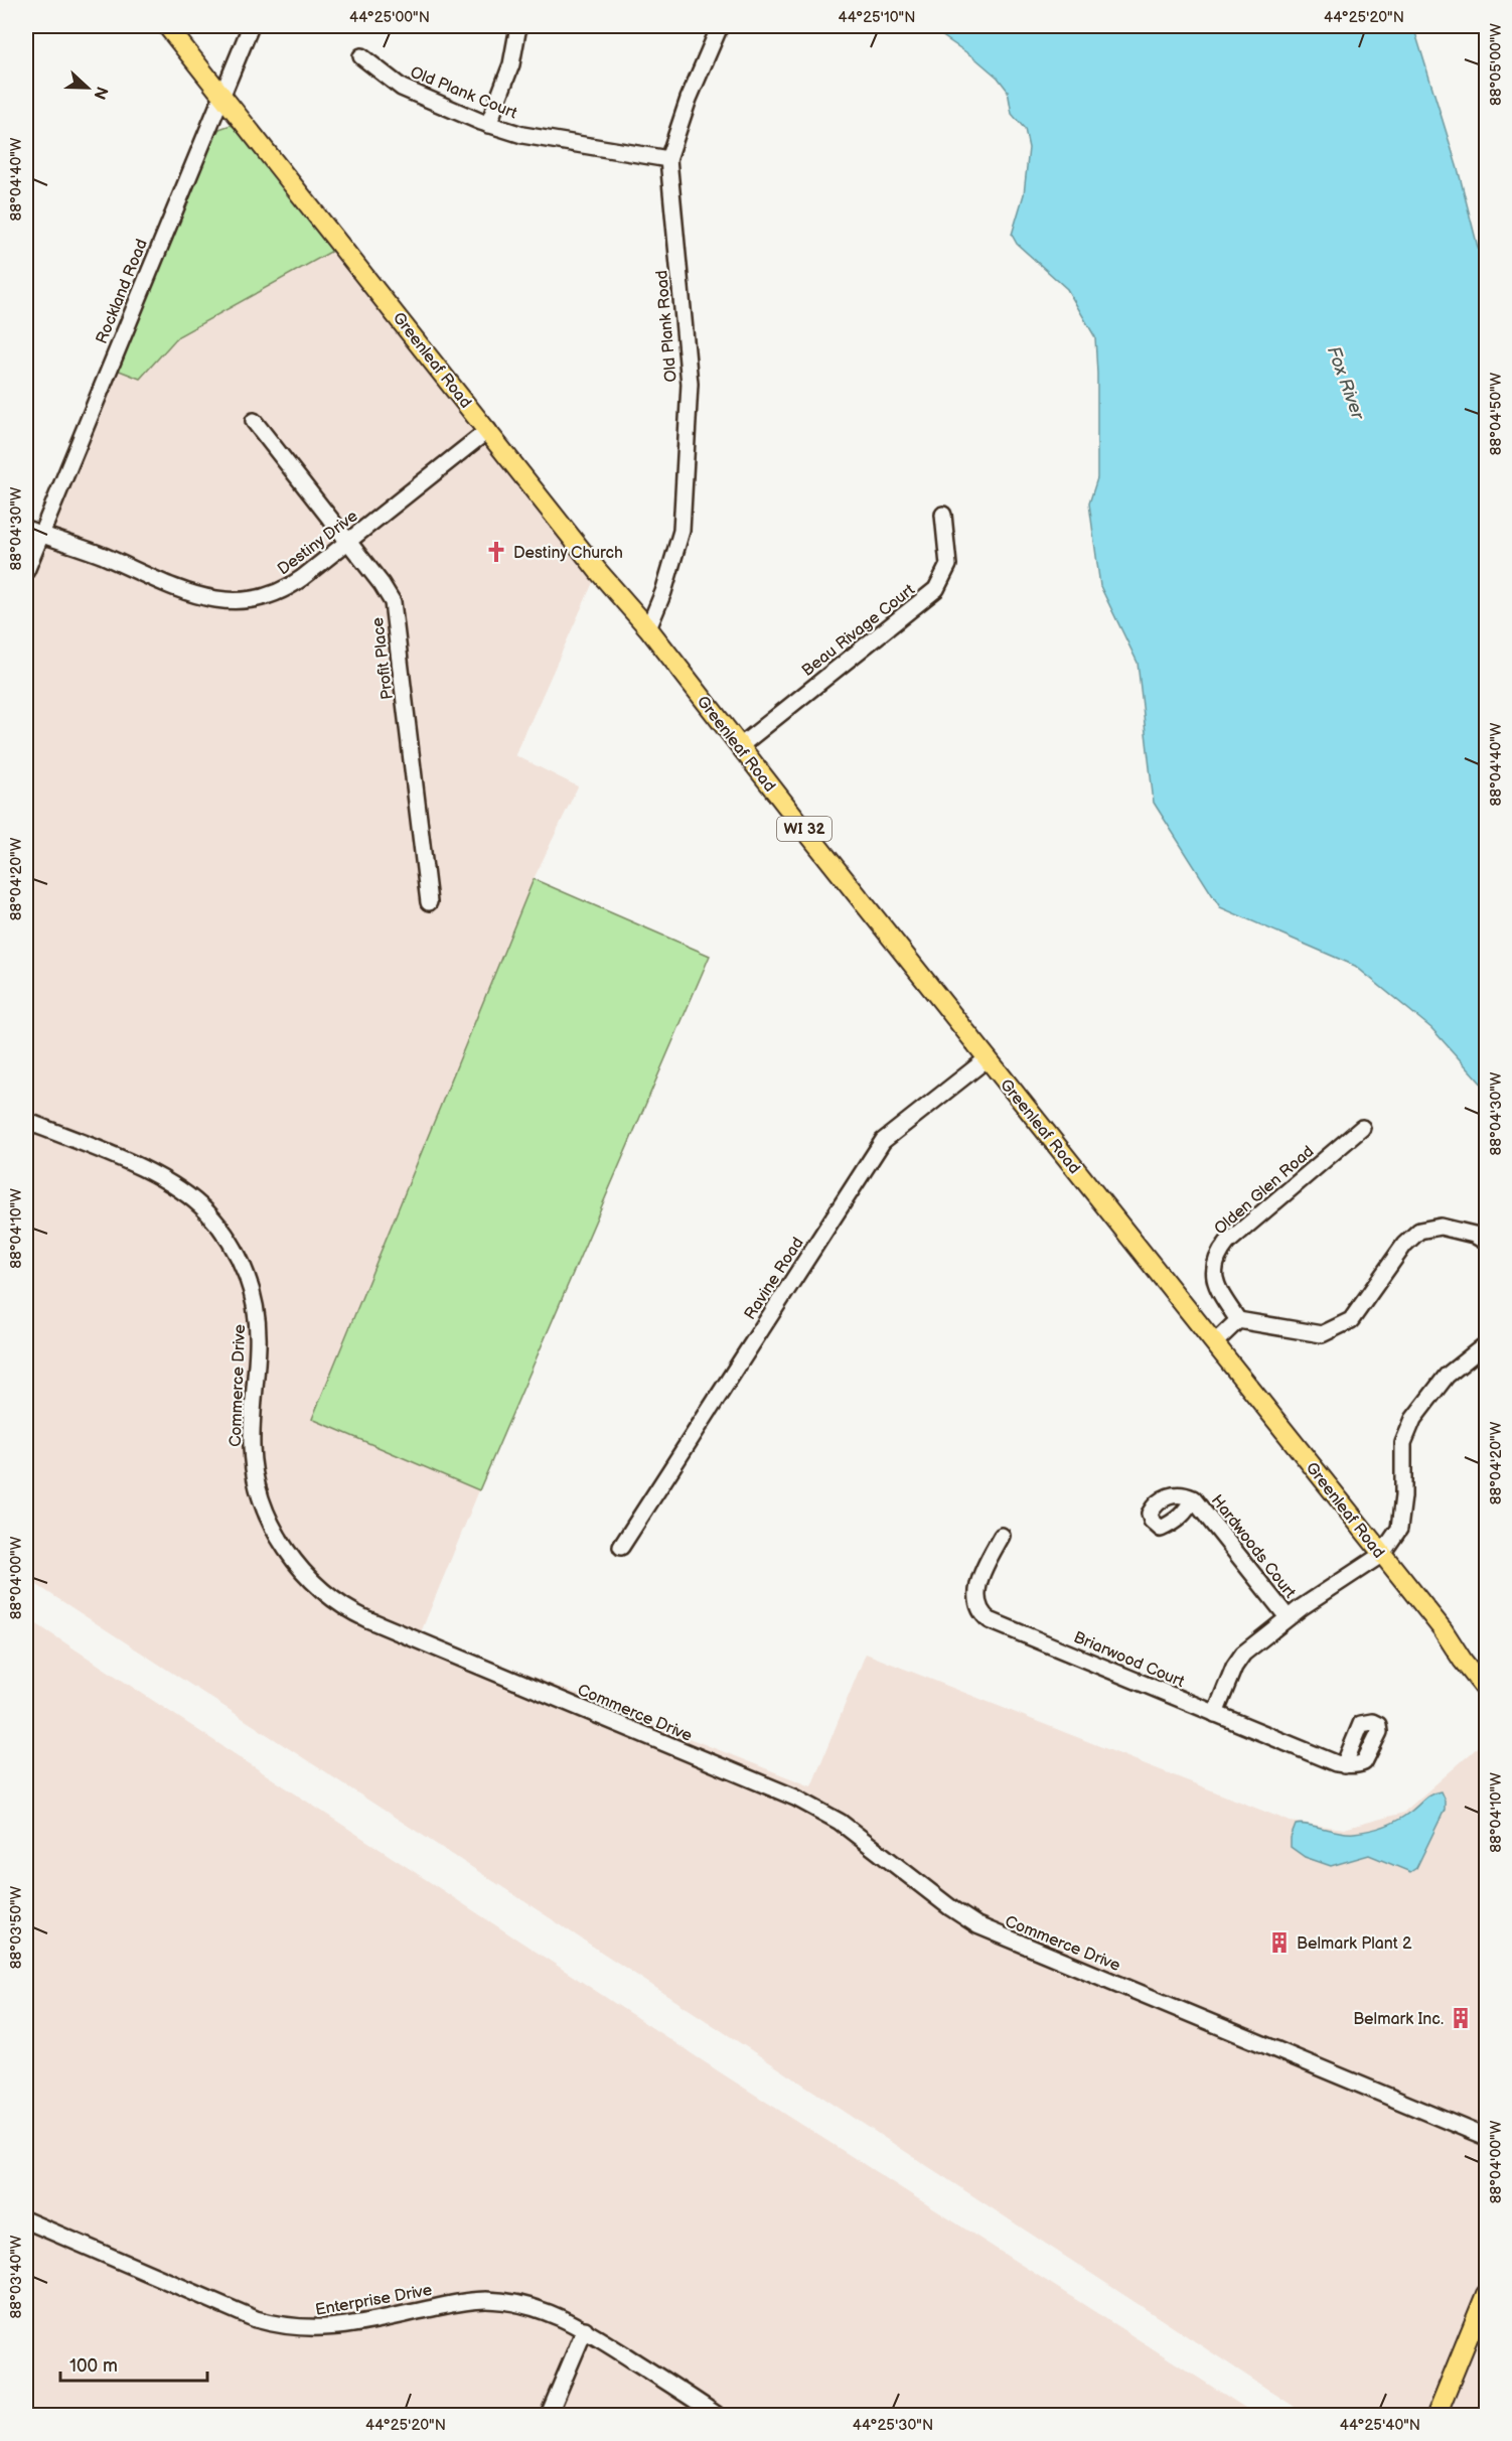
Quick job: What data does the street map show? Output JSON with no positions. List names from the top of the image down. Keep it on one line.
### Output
{"streets":{"main road":["Greenleaf Road","WI 32"],"street":["Old Plank Court","Rockland Road","Old Plank Road","Destiny Drive","Beau Rivage Court","Profit Place","Olden Glen Road","Ravine Road","Commerce Drive","Hardwoods Court","Briarwood Court","Enterprise Drive"]},"crossings":[["Old Plank Court","Old Plank Road"],["Rockland Road","Greenleaf Road"],["Rockland Road","Destiny Drive"],["Old Plank Road","Greenleaf Road"],["Greenleaf Road","Destiny Drive"],["Greenleaf Road","Beau Rivage Court"],["Greenleaf Road","Ravine Road"],["Destiny Drive","Profit Place"]],"water":["Fox River"],"places":{"church":["Destiny Church"],"building":["Belmark Plant 2","Belmark Inc."]},"scale_bar":"100 m","north":"right","coordinates":["44°25'00\"N","44°25'10\"N","44°25'20\"N","88°05'00\"W","88°04'40\"W","88°04'50\"W","88°04'30\"W","88°04'20\"W","88°04'10\"W","88°04'00\"W","88°03'50\"W","88°03'40\"W","44°25'30\"N","44°25'40\"N"]}
